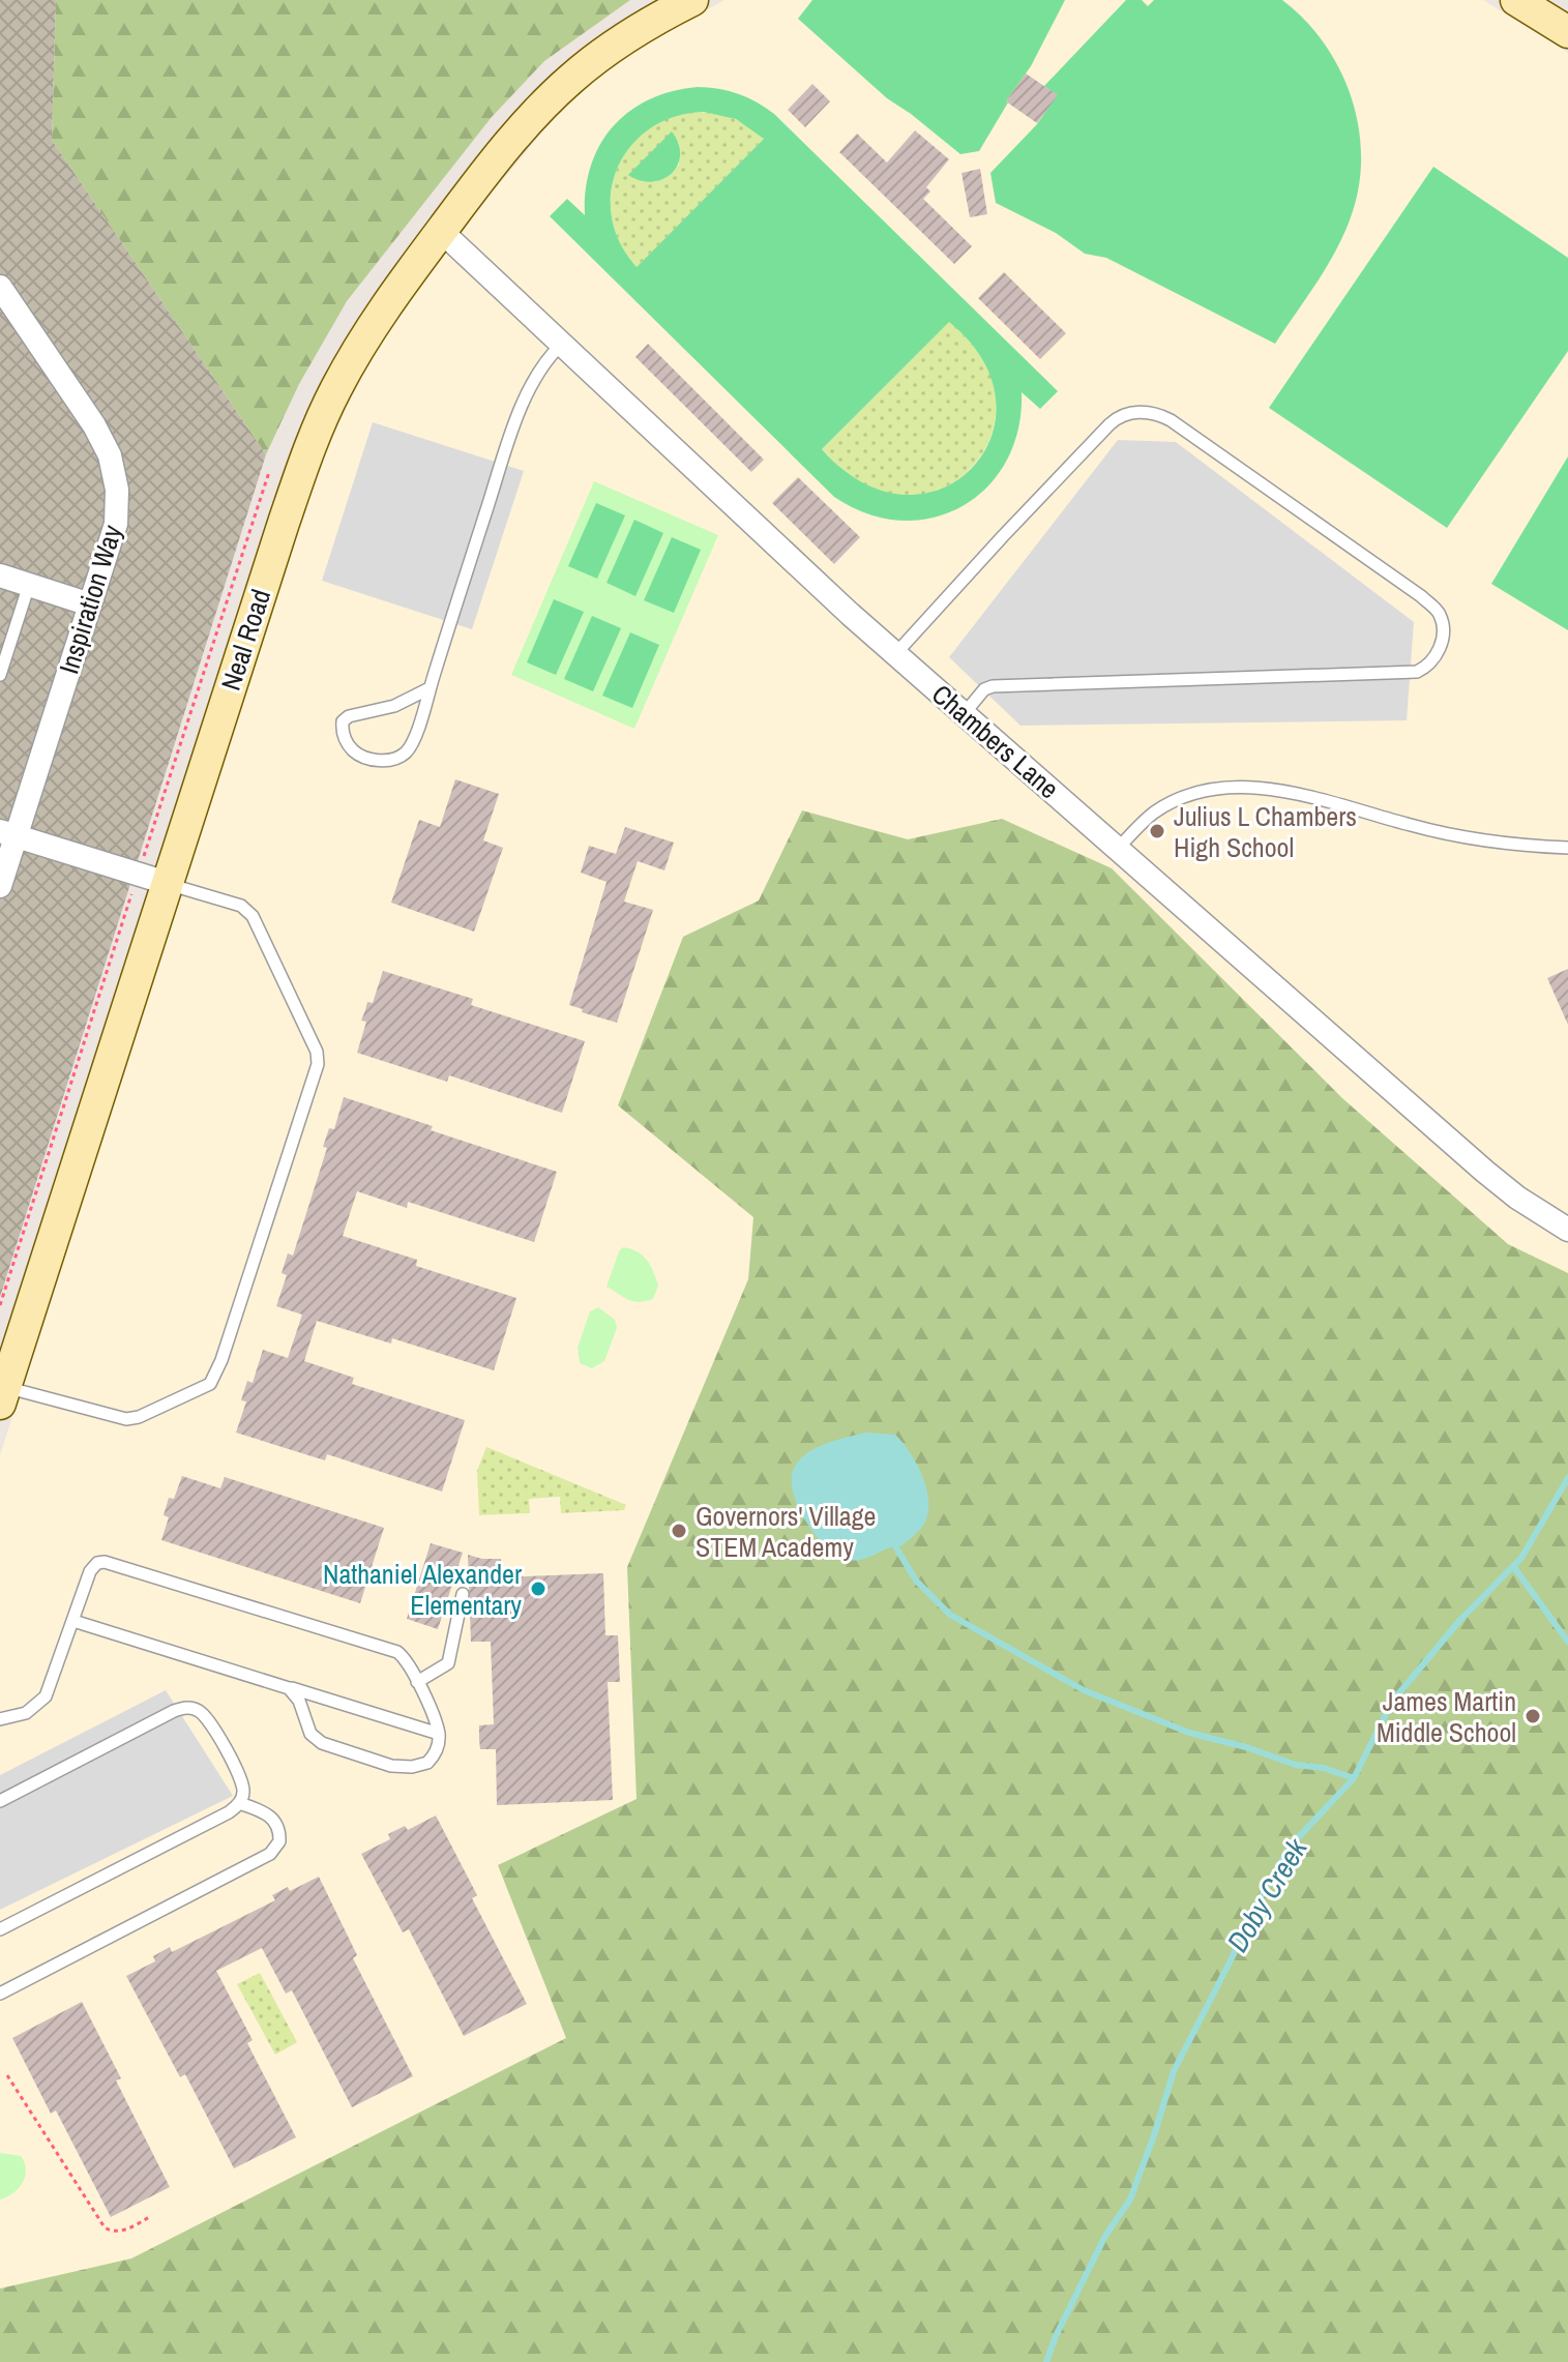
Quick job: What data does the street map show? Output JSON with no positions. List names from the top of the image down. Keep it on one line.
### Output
{"streets":{"street":["Inspiration Way","Neal Road","Chambers Lane"]},"crossings":[["Neal Road","Chambers Lane"]],"water":["Doby Creek"],"places":["Julius L Chambers High School","Governors' Village STEM Academy","Nathaniel Alexander Elementary","James Martin Middle School"]}
